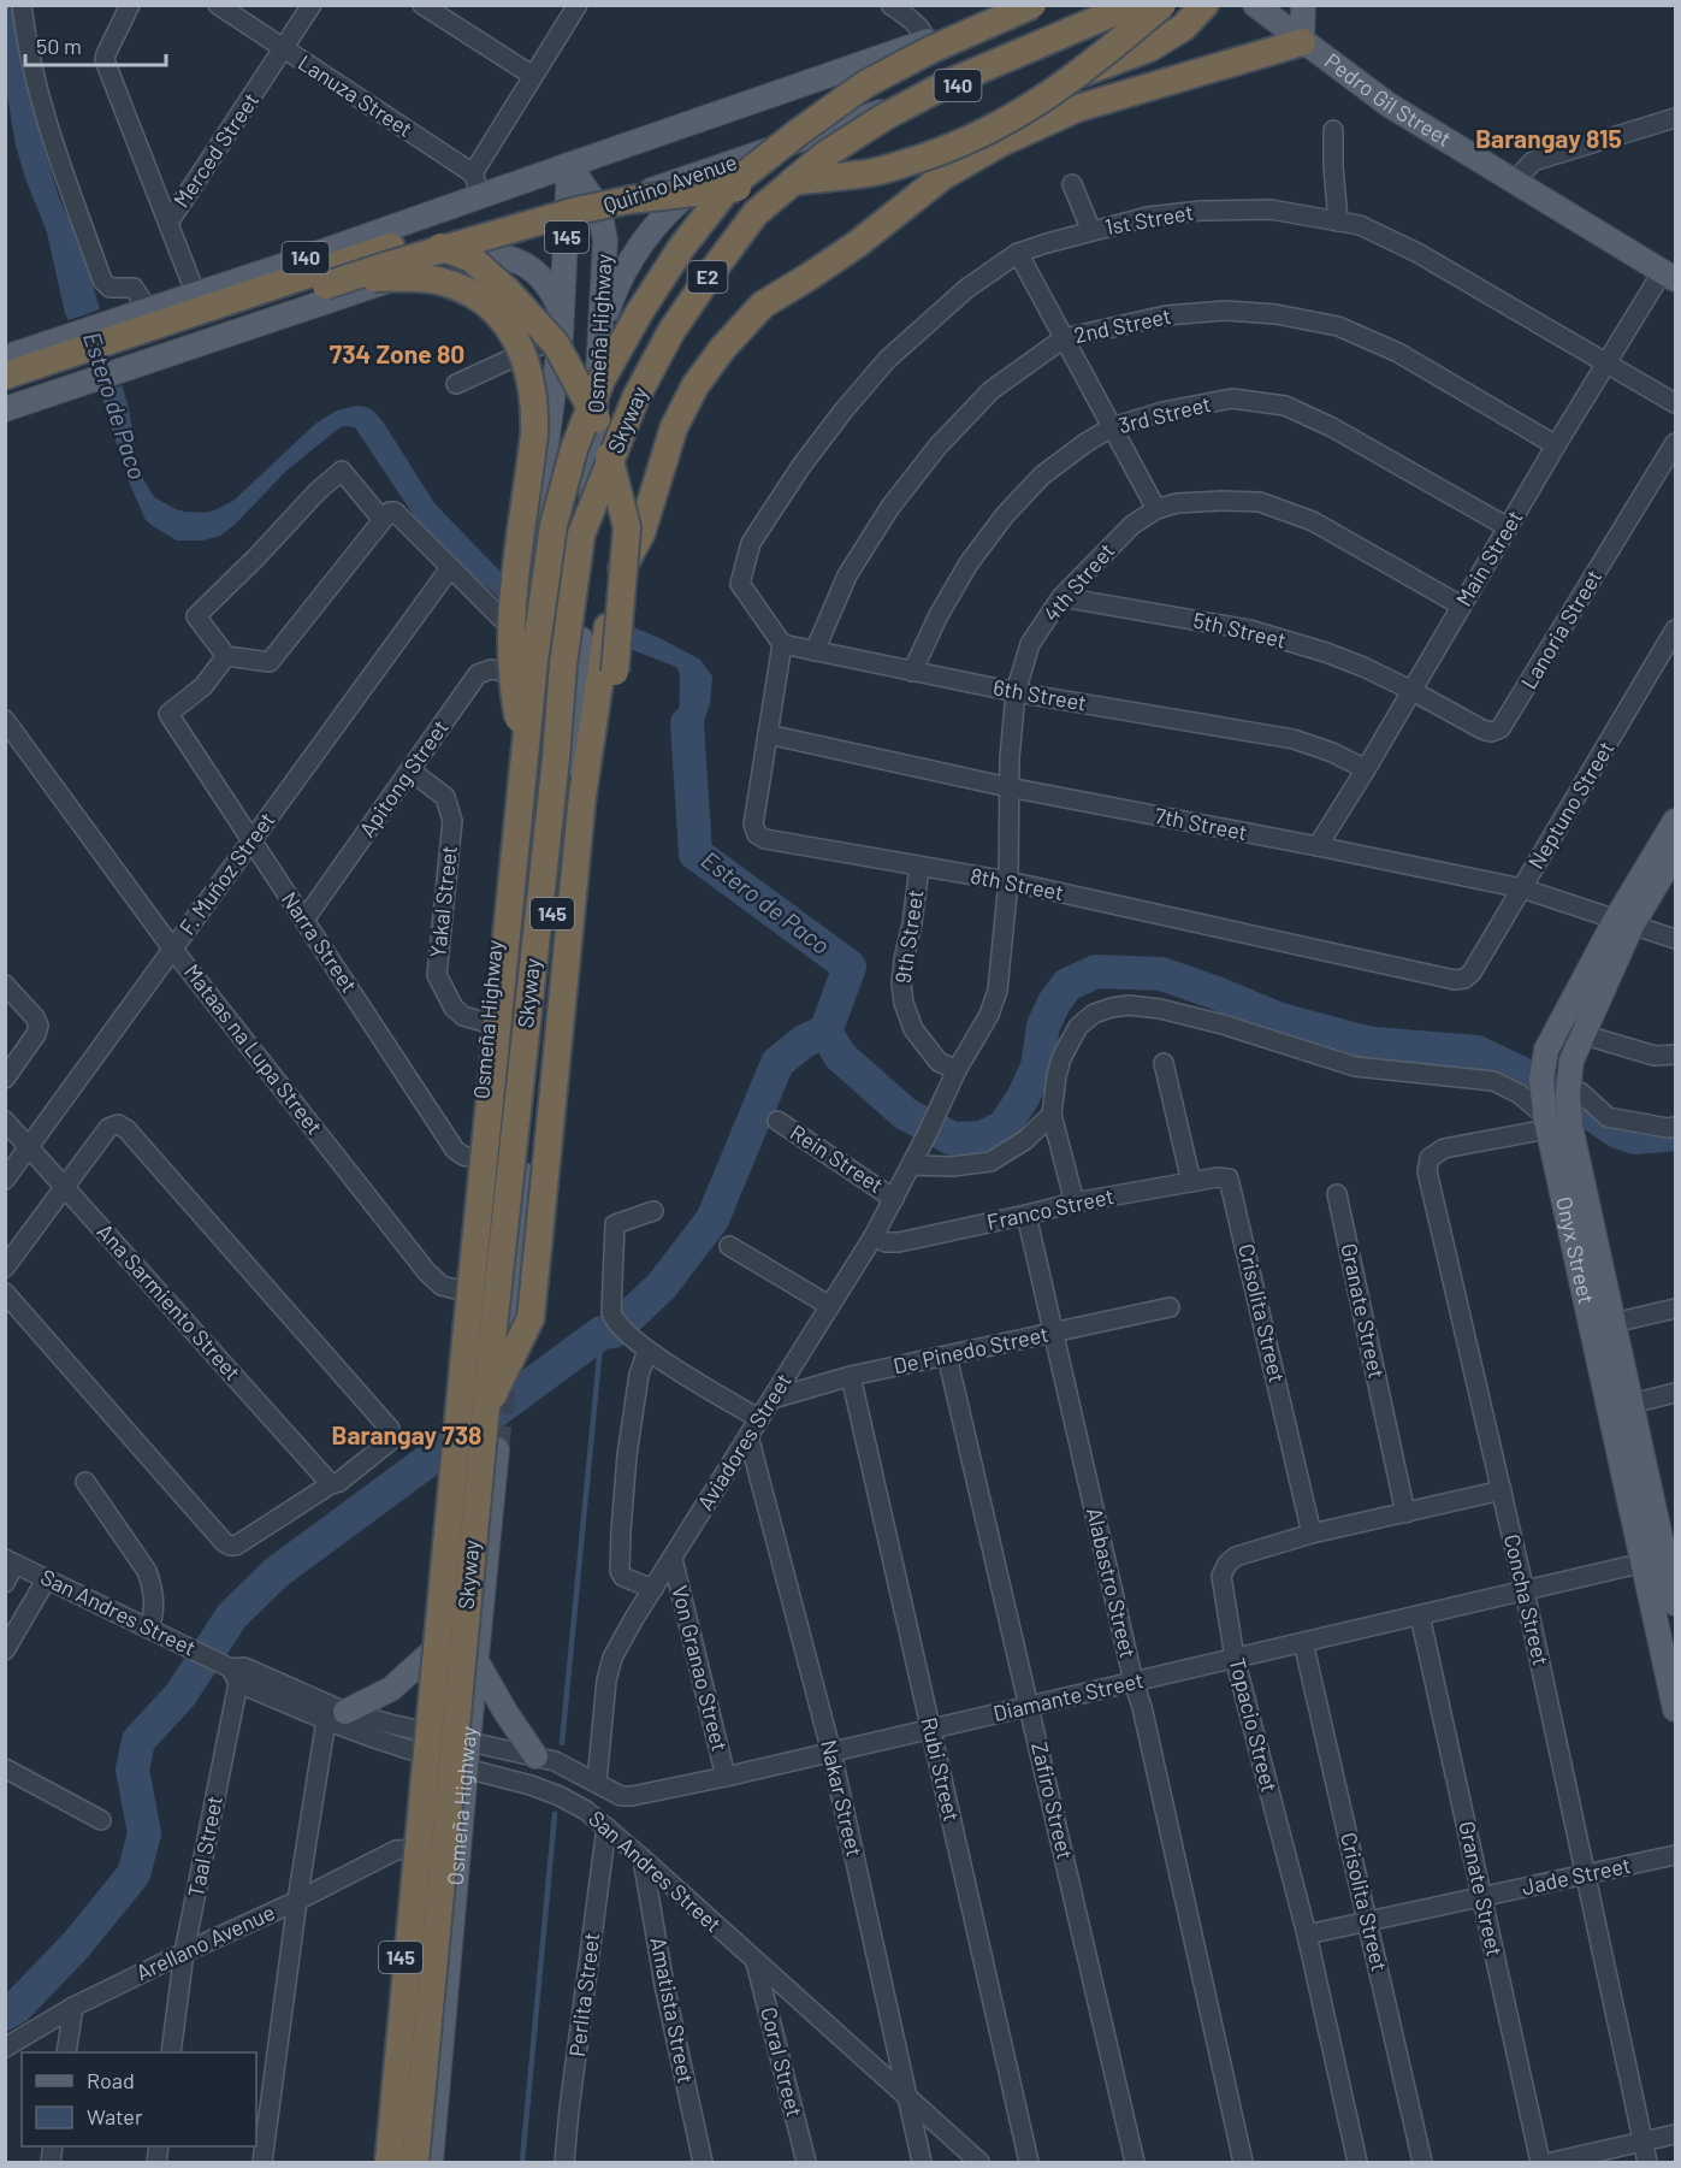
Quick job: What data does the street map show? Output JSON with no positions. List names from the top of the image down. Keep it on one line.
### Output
{"streets":{"highway":["E2","Skyway"],"main road":["140","Pedro Gil Street","Quirino Avenue","145","Osmeña Highway","Onyx Street"],"street":["Lanuza Street","Merced Street","1st Street","2nd Street","3rd Street","Main Street","4th Street","Lanoria Street","5th Street","6th Street","Apitong Street","Neptuno Street","7th Street","F. Muñoz Street","8th Street","Yakal Street","9th Street","Narra Street","Mataas na Lupa Street","Rein Street","Franco Street","Ana Sarmiento Street","Granate Street","Crisolita Street","De Pinedo Street","Aviadores Street","Alabastro Street","Concha Street","San Andres Street","Von Granao Street","Diamante Street","Topacio Street","Rubi Street","Nakar Street","Zafiro Street","Taal Street","Jade Street","Arellano Avenue","Perlita Street","Amatista Street","Coral Street"]},"crossings":[["140","Osmeña Highway"],["140","Skyway"],["Lanuza Street","Merced Street"],["Pedro Gil Street","Main Street"],["Quirino Avenue","Osmeña Highway"],["1st Street","Main Street"],["1st Street","6th Street"],["1st Street","8th Street"],["145","San Andres Street"],["145","Arellano Avenue"],["2nd Street","Main Street"],["2nd Street","6th Street"],["Osmeña Highway","Apitong Street"],["Osmeña Highway","Yakal Street"],["Osmeña Highway","Narra Street"],["Osmeña Highway","Mataas na Lupa Street"],["Osmeña Highway","San Andres Street"],["Osmeña Highway","Diamante Street"],["3rd Street","Main Street"],["3rd Street","6th Street"],["Main Street","4th Street"],["Main Street","Lanoria Street"],["Main Street","5th Street"],["Main Street","6th Street"],["Main Street","7th Street"],["4th Street","5th Street"],["4th Street","6th Street"],["4th Street","7th Street"],["4th Street","8th Street"],["4th Street","9th Street"],["4th Street","Aviadores Street"],["Lanoria Street","5th Street"],["6th Street","8th Street"],["Apitong Street","Yakal Street"],["Apitong Street","Narra Street"],["Neptuno Street","7th Street"],["Neptuno Street","8th Street"],["7th Street","8th Street"],["7th Street","Onyx Street"],["F. Muñoz Street","Narra Street"],["F. Muñoz Street","Mataas na Lupa Street"],["F. Muñoz Street","Ana Sarmiento Street"],["8th Street","9th Street"],["Rein Street","Aviadores Street"],["Franco Street","Crisolita Street"],["Franco Street","Aviadores Street"],["Franco Street","Alabastro Street"],["Onyx Street","Concha Street"],["Onyx Street","Diamante Street"],["Granate Street","Diamante Street"],["Granate Street","Topacio Street"],["Granate Street","Jade Street"],["Crisolita Street","Diamante Street"],["Crisolita Street","Topacio Street"],["Crisolita Street","Jade Street"],["De Pinedo Street","Aviadores Street"],["De Pinedo Street","Alabastro Street"],["De Pinedo Street","Rubi Street"],["De Pinedo Street","Zafiro Street"],["Aviadores Street","Von Granao Street"],["Aviadores Street","Diamante Street"],["Aviadores Street","Nakar Street"],["Alabastro Street","Diamante Street"],["Concha Street","Diamante Street"],["Concha Street","Topacio Street"],["Concha Street","Jade Street"],["San Andres Street","Diamante Street"],["San Andres Street","Nakar Street"],["San Andres Street","Taal Street"],["San Andres Street","Perlita Street"],["San Andres Street","Amatista Street"],["San Andres Street","Coral Street"],["Von Granao Street","Diamante Street"],["Diamante Street","Topacio Street"],["Diamante Street","Rubi Street"],["Diamante Street","Nakar Street"],["Diamante Street","Zafiro Street"],["Topacio Street","Jade Street"],["Taal Street","Arellano Avenue"]],"districts":["Barangay 815","734 Zone 80","Barangay 738"],"water":["Estero de Paco"],"legend":["Road","Water"],"scale_bar":"50 m"}
